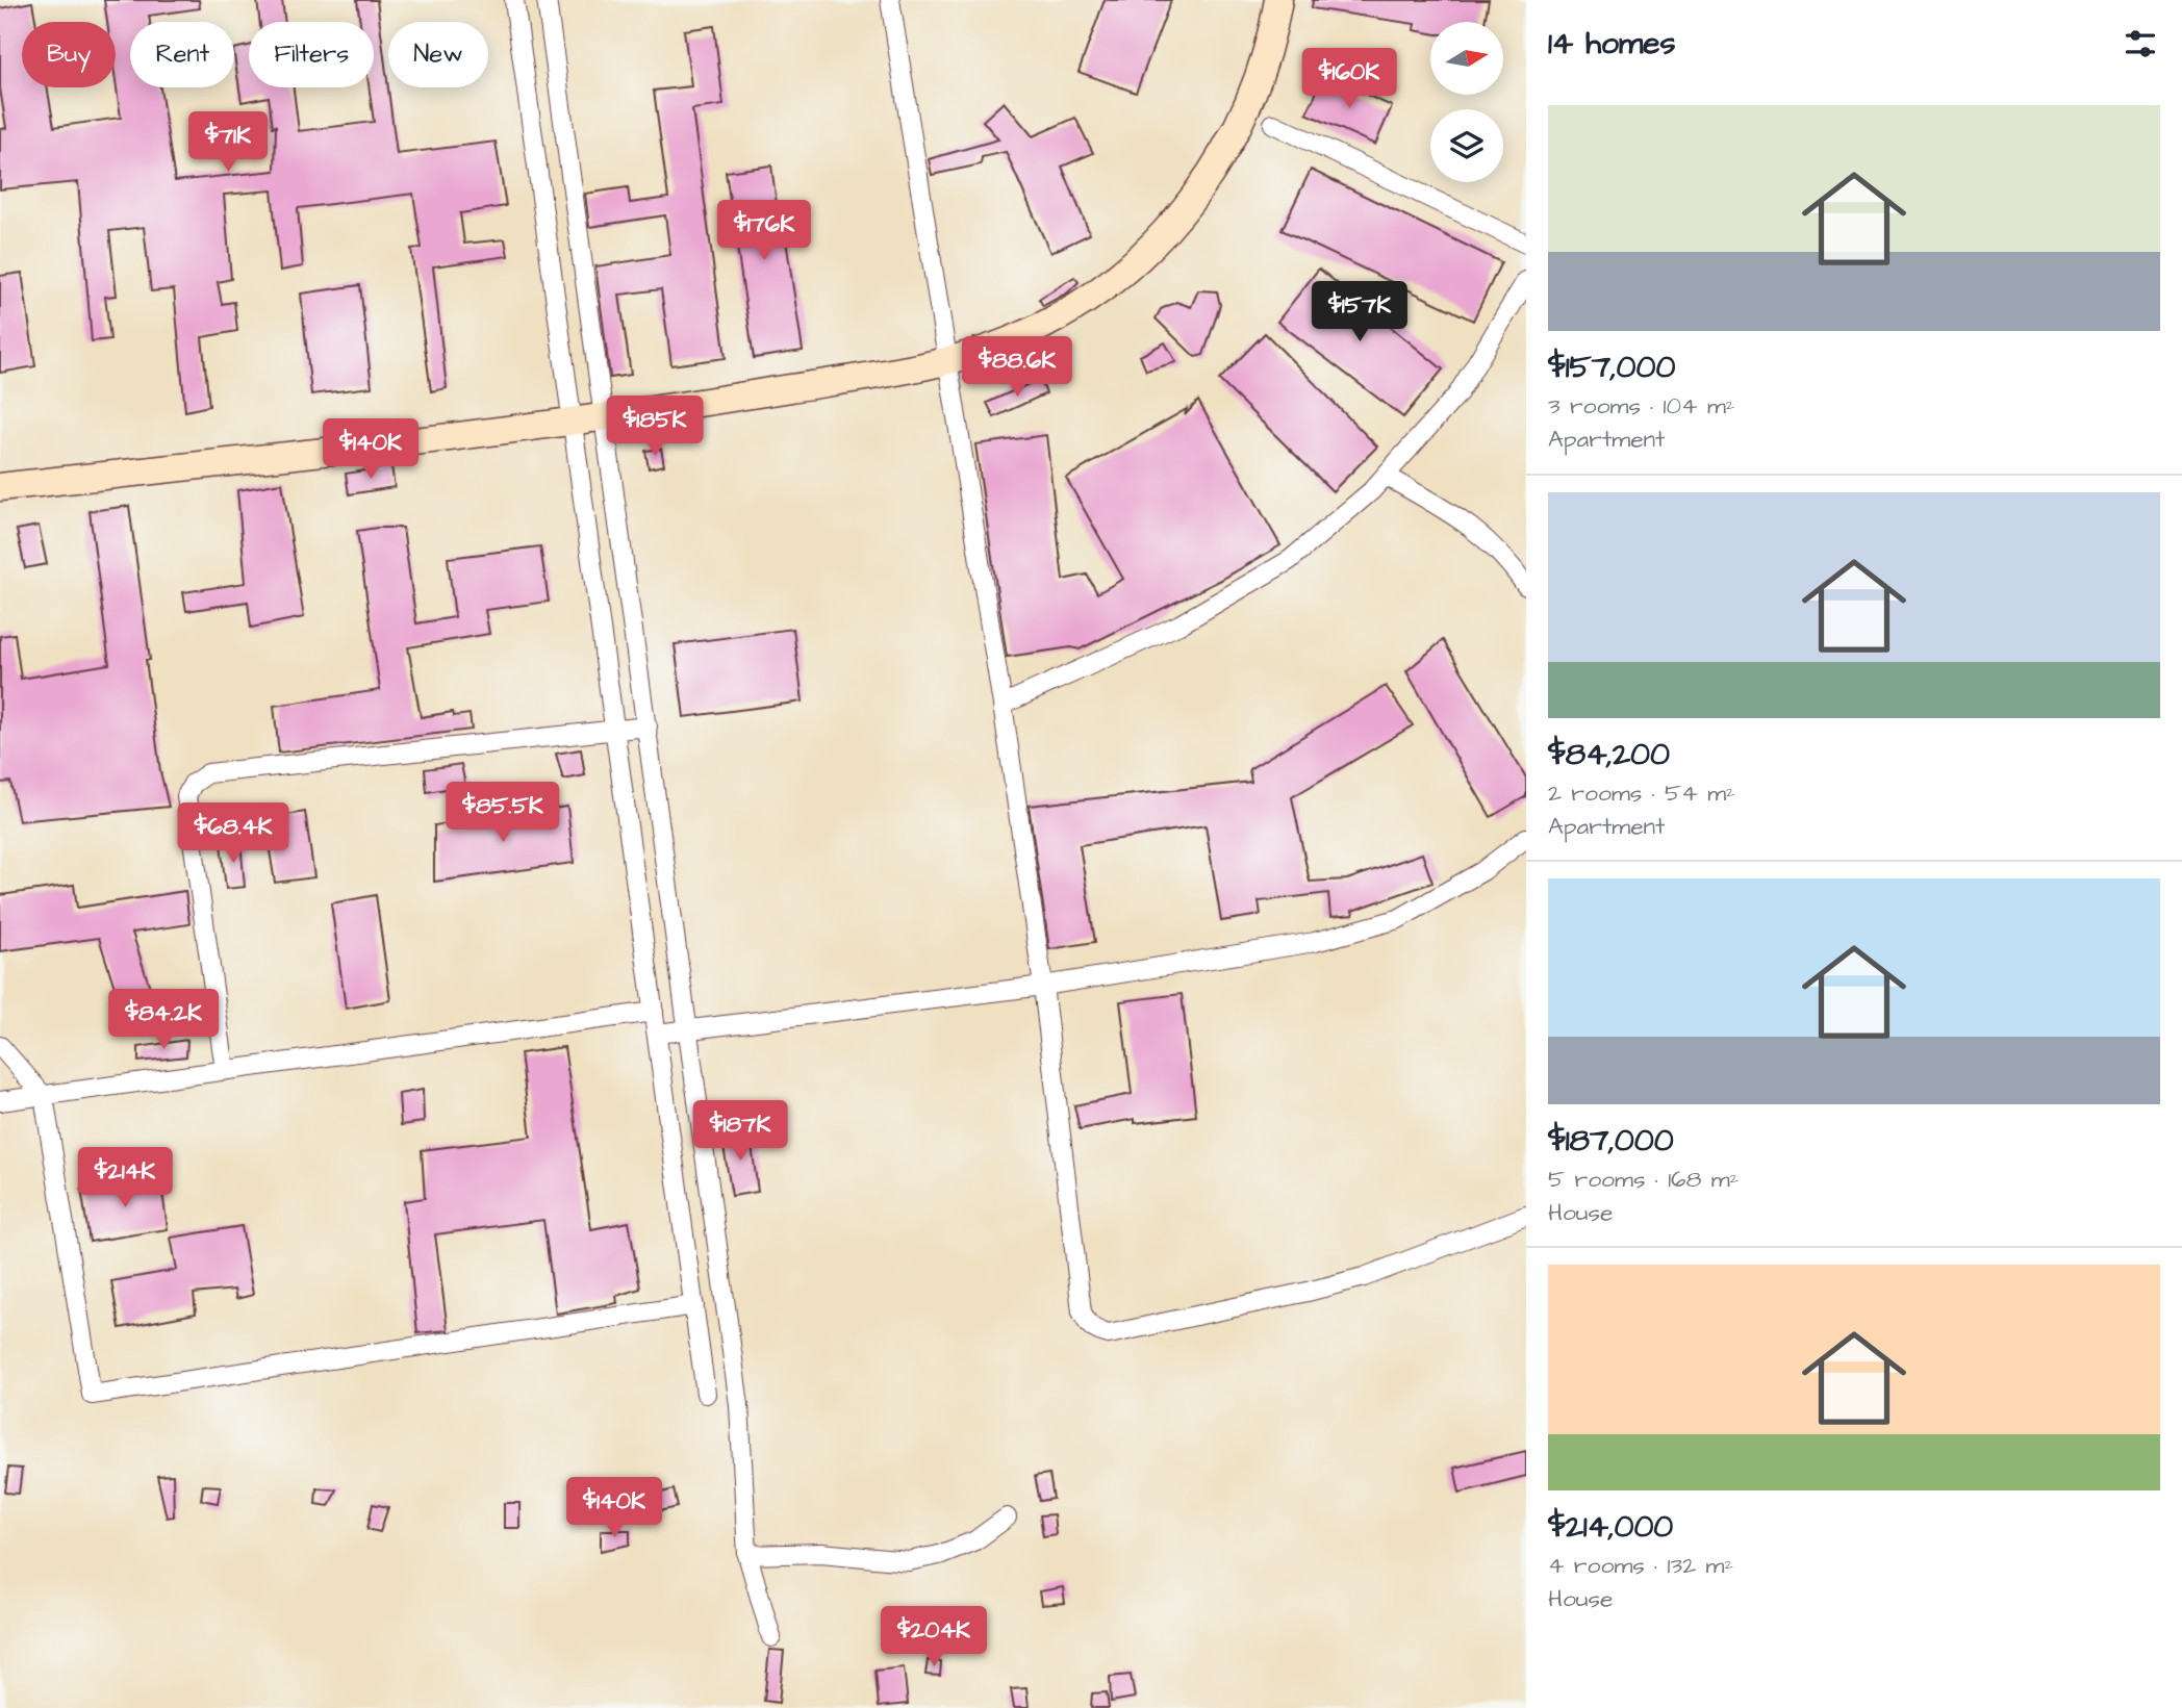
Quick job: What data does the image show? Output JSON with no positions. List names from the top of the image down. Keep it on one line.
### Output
{"north":"right","page":{"heading":"14 homes","chip":["Buy","Rent","Filters","New"],"price":["$160K","$71K","$176K","$157K","$88.6K","$185K","$140K","$85.5K","$68.4K","$84.2K","$187K","$214K","$140K","$204K"],"list":[{"name":"$157,000","note":"3 rooms · 104 m² · Apartment"},{"name":"$84,200","note":"2 rooms · 54 m² · Apartment"},{"name":"$187,000","note":"5 rooms · 168 m² · House"},{"name":"$214,000","note":"4 rooms · 132 m² · House"}]}}
